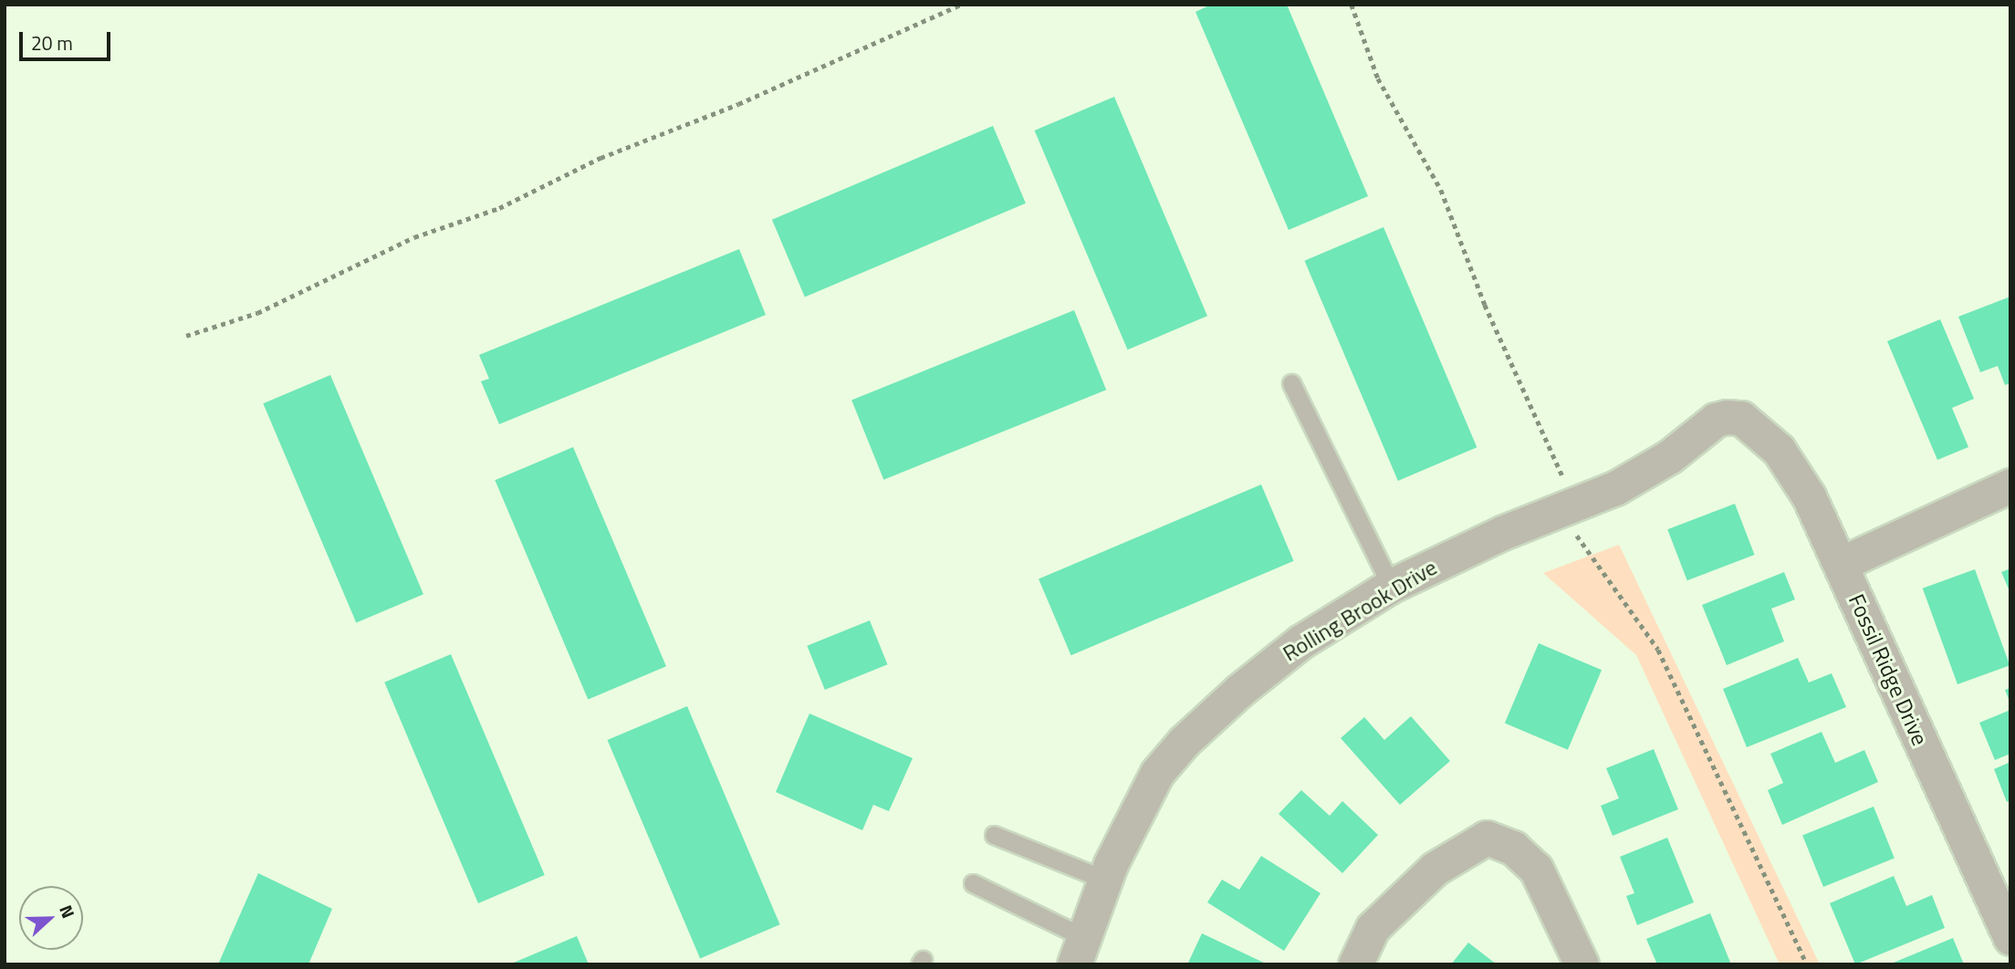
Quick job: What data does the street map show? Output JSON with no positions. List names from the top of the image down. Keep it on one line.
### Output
{"streets":{"street":["Rolling Brook Drive","Fossil Ridge Drive"]},"crossings":[["Rolling Brook Drive","Fossil Ridge Drive"]],"scale_bar":"20 m","north":"right"}
